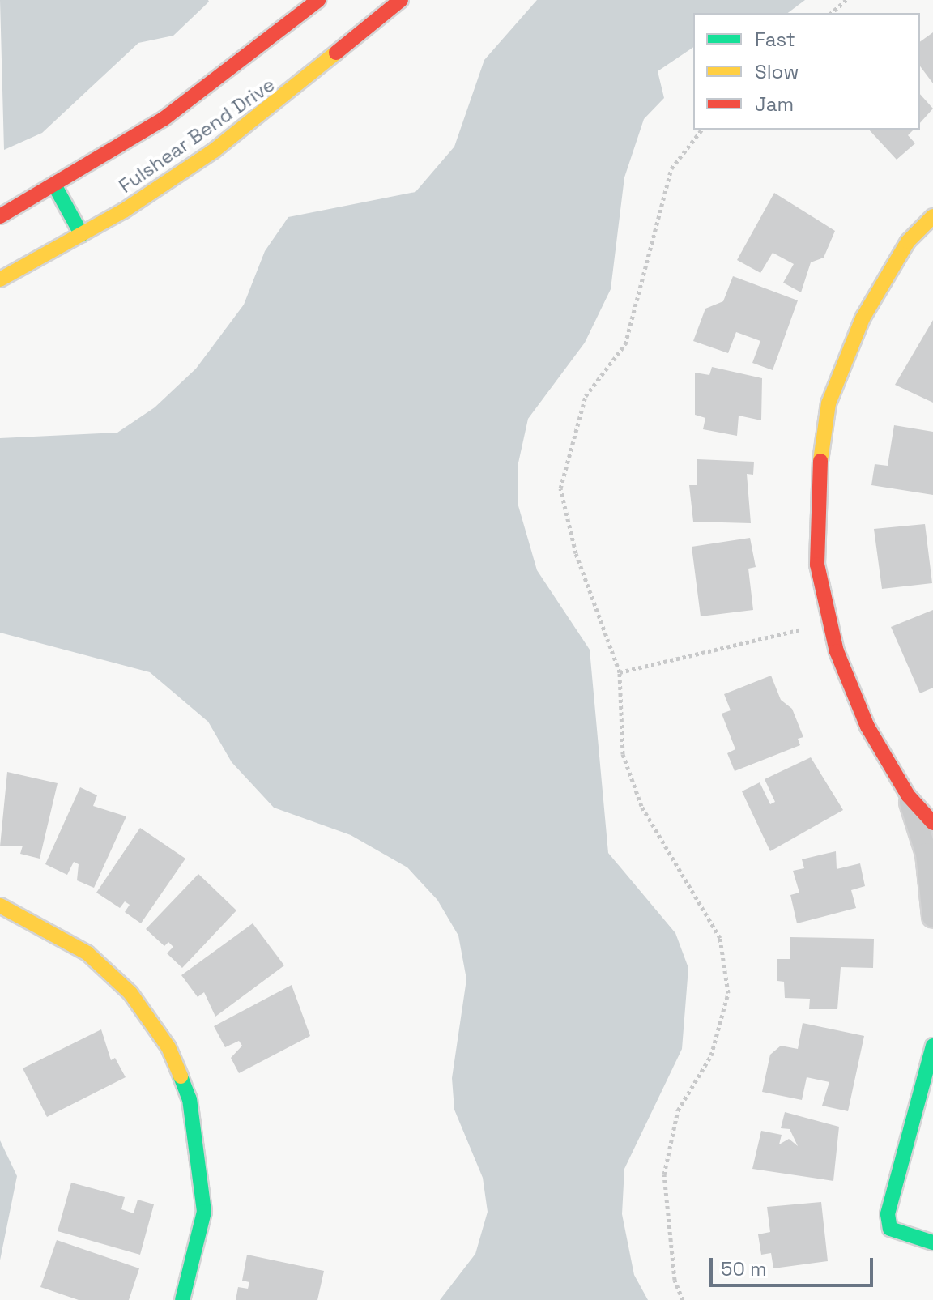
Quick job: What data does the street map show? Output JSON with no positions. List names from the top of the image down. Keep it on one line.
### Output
{"streets":{"street":["Fulshear Bend Drive"]},"legend":["Fast","Slow","Jam"],"scale_bar":"50 m"}
